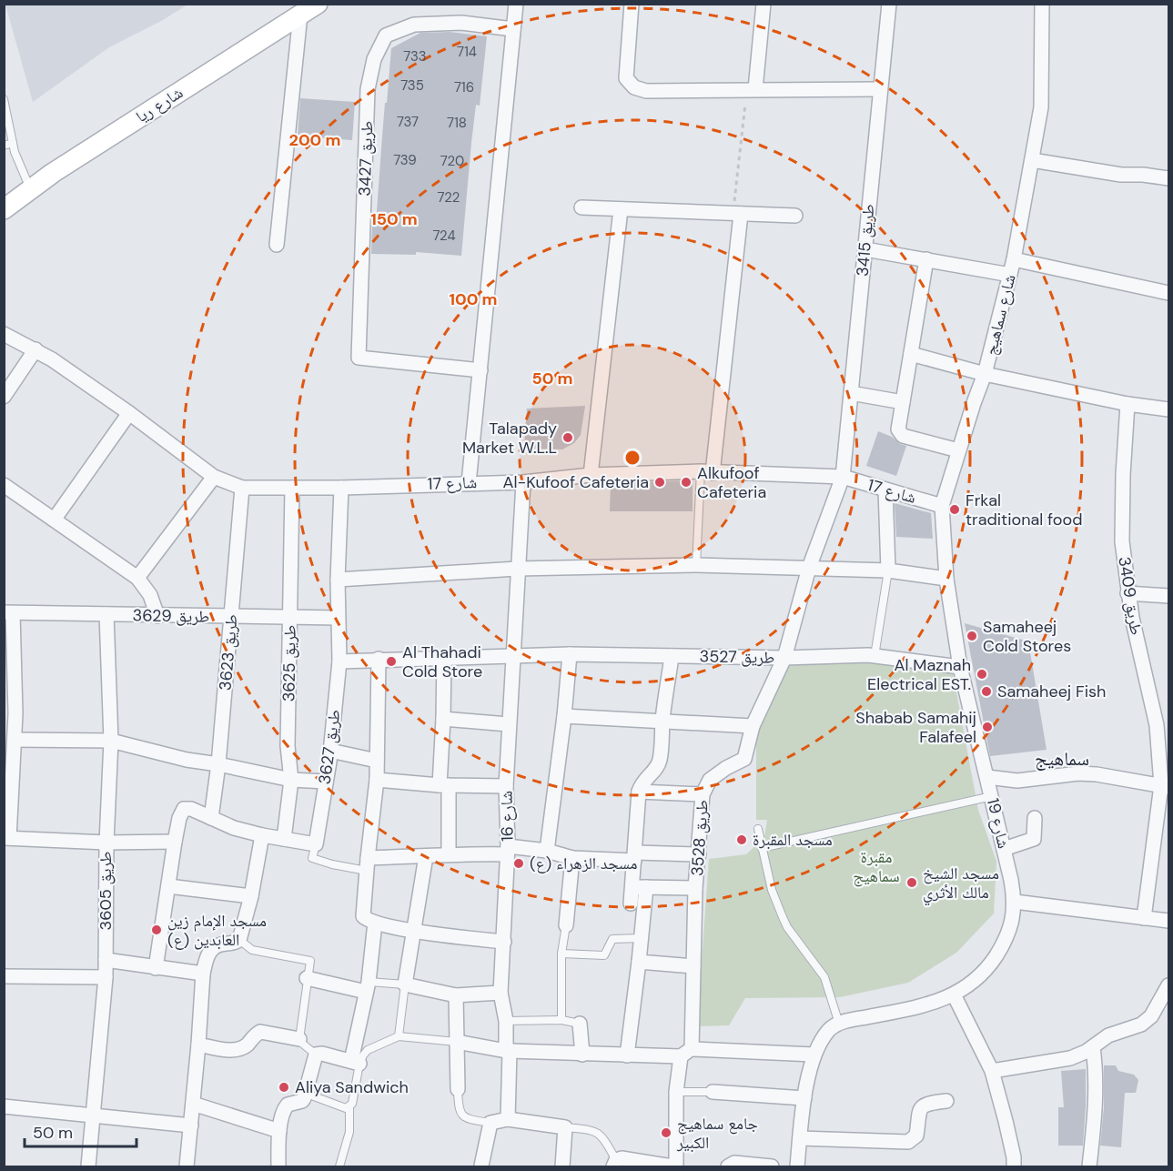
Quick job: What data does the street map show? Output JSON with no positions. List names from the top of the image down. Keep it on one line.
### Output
{"streets":{"main road":["شارع ريا"],"street":["طريق 3427","طريق 3415","شارع سماهيج","شارع 17","طريق 3409","طريق 3629","طريق 3623","طريق 3527","طريق 3625","طريق 3627","شارع 16","شارع 19","طريق 3528","طريق 3605"]},"crossings":[["طريق 3415","شارع 17"],["طريق 3415","طريق 3528"],["شارع سماهيج","شارع 17"],["شارع سماهيج","شارع 19"],["شارع 17","طريق 3623"],["شارع 17","طريق 3625"],["شارع 17","طريق 3627"],["شارع 17","شارع 16"],["شارع 17","شارع 19"],["طريق 3629","طريق 3623"],["طريق 3629","طريق 3625"],["طريق 3629","طريق 3627"],["طريق 3629","طريق 3605"],["طريق 3527","شارع 16"],["طريق 3527","شارع 19"],["طريق 3527","طريق 3528"]],"districts":["سماهيج"],"parks":["مقبرة سماهيج"],"places":["Talapady Market W.L.L","Al-Kufoof Cafeteria","Alkufoof Cafeteria","Frkal traditional food","Samaheej Cold Stores","Al Thahadi Cold Store","Al Maznah Electrical EST.","Samaheej Fish","Shabab Samahij Falafeel","مسجد المقبرة","مسجد الزهراء (ع)","مسجد الشيخ مالك الأثري","مسجد الإمام زين العابدين (ع)","Aliya Sandwich","جامع سماهيج الكبير"],"house_numbers":["714","733","735","716","737","718","739","720","722","724"],"scale_bar":"50 m","rings":["200 m","150 m","100 m","50 m"]}
